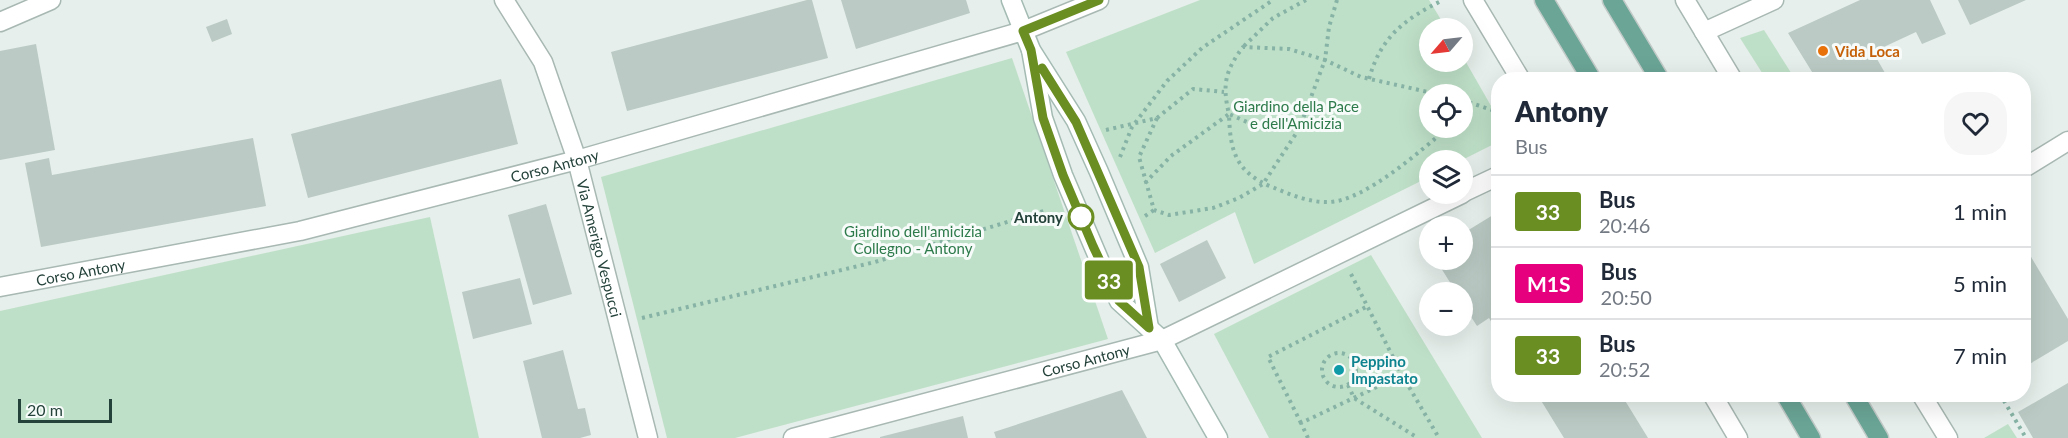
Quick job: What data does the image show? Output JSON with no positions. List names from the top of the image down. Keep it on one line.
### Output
{"streets":{"street":["Corso Antony","Via Amerigo Vespucci"]},"crossings":[["Corso Antony","Via Amerigo Vespucci"]],"parks":["Giardino della Pace e dell'Amicizia","Giardino dell'amicizia Collegno - Antony"],"places":["Vida Loca","Antony","Peppino Impastato"],"lines":["bus line 33"],"scale_bar":"20 m","north":"bottom left","page":{"on_map":"33","map_buttons":["+","−"],"heading":["Antony","Bus"],"list":[{"mark":"33","name":"Bus","note":"20:46","value":"1 min"},{"mark":"M1S","name":"Bus","note":"20:50","value":"5 min"},{"mark":"33","name":"Bus","note":"20:52","value":"7 min"}],"scale":"20 m"}}
